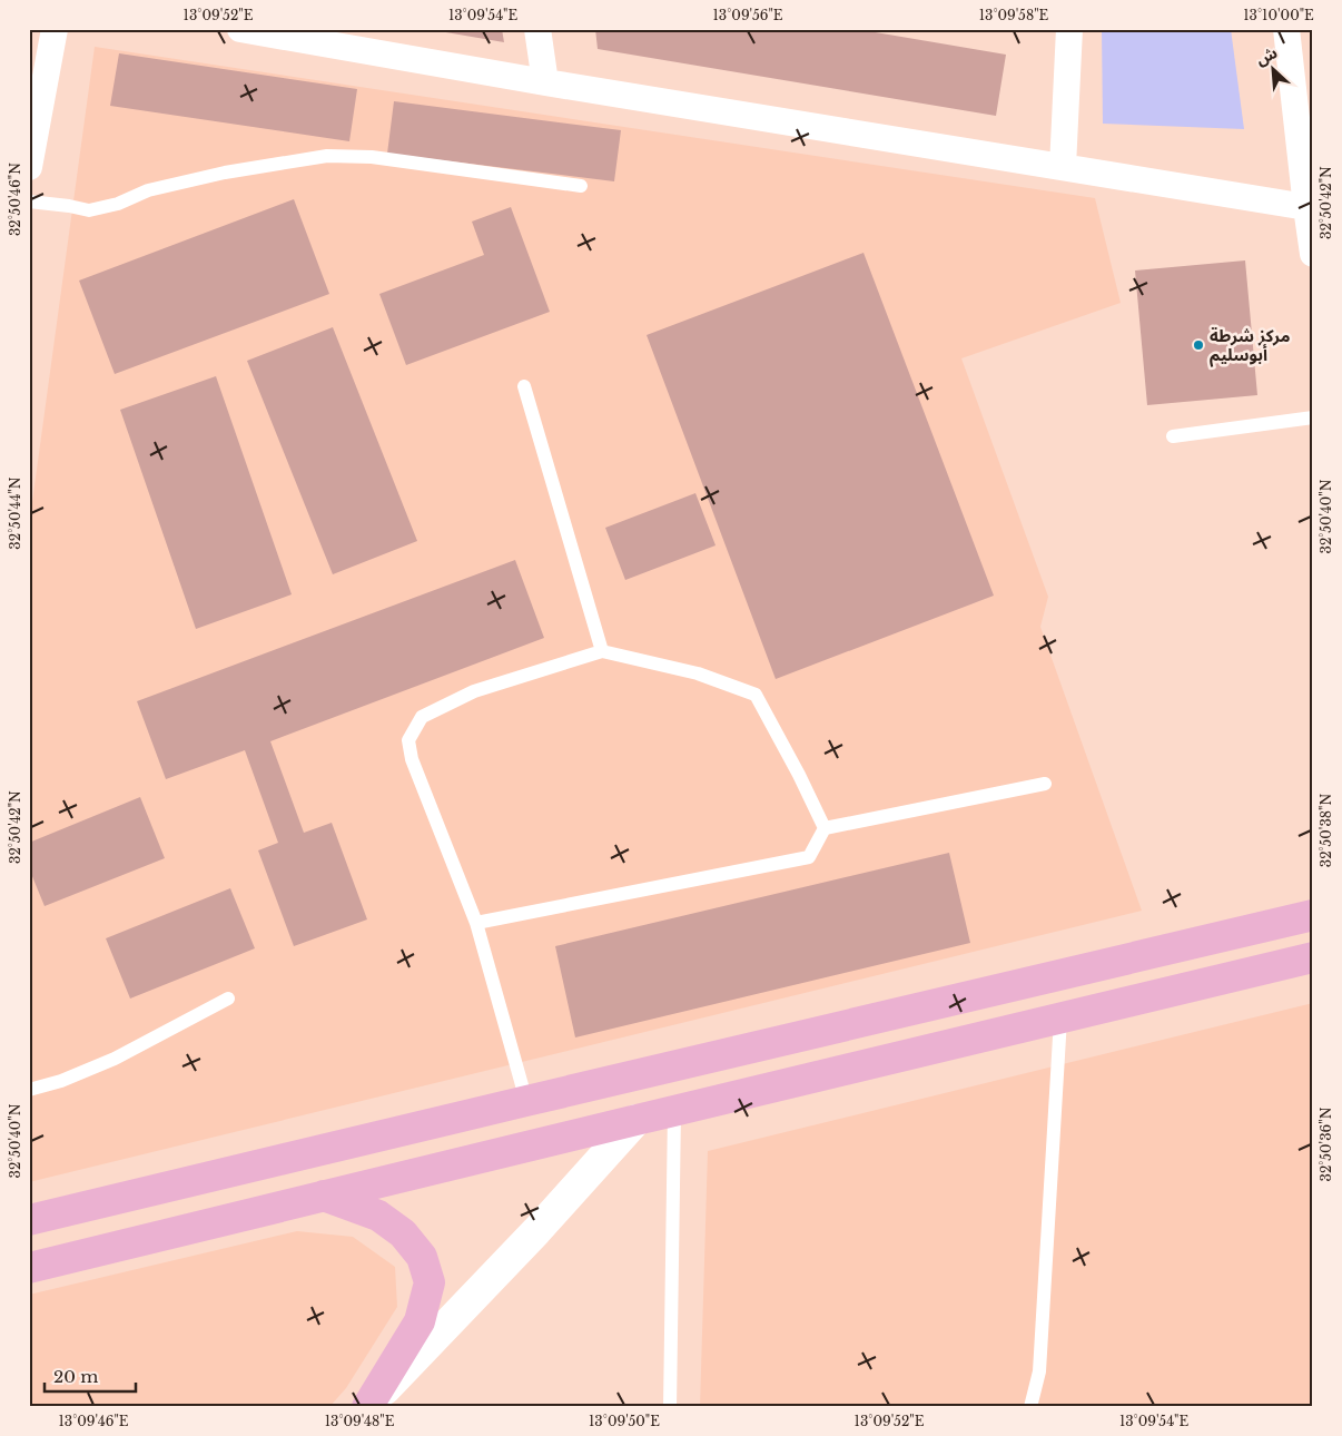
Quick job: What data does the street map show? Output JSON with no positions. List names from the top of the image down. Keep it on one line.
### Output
{"places":["مركز شرطة أبوسليم"],"scale_bar":"20 m","north":"top left","coordinates":["13°09'52\"E","13°09'54\"E","13°09'56\"E","13°09'58\"E","13°10'00\"E","32°50'46\"N","32°50'42\"N","32°50'44\"N","32°50'40\"N","32°50'38\"N","32°50'36\"N","13°09'46\"E","13°09'48\"E","13°09'50\"E"]}
